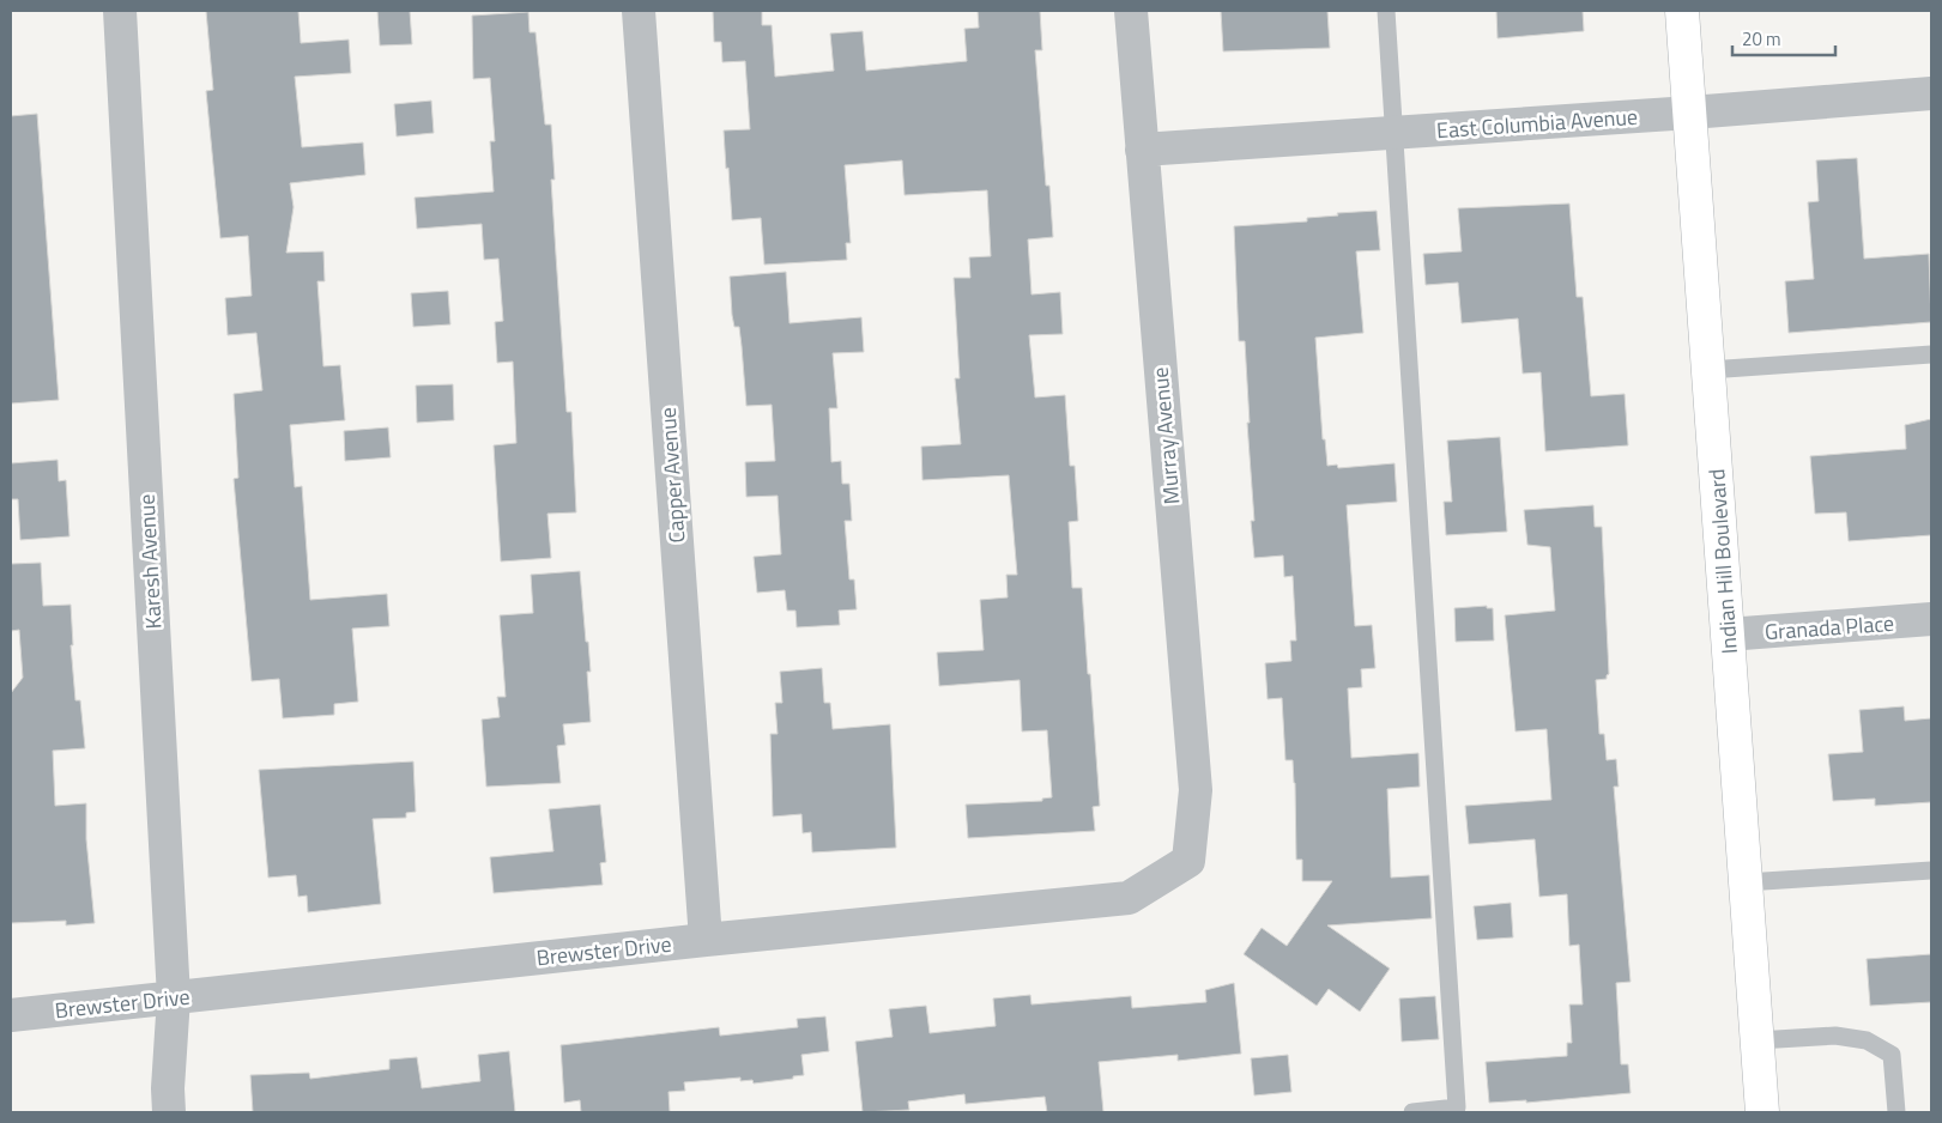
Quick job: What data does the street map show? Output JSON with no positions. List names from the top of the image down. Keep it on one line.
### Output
{"streets":{"main road":["Indian Hill Boulevard"],"street":["East Columbia Avenue","Murray Avenue","Capper Avenue","Karesh Avenue","Granada Place","Brewster Drive"]},"crossings":[["East Columbia Avenue","Murray Avenue"],["East Columbia Avenue","Indian Hill Boulevard"],["Murray Avenue","Brewster Drive"],["Capper Avenue","Brewster Drive"],["Karesh Avenue","Brewster Drive"],["Indian Hill Boulevard","Granada Place"]],"scale_bar":"20 m"}
